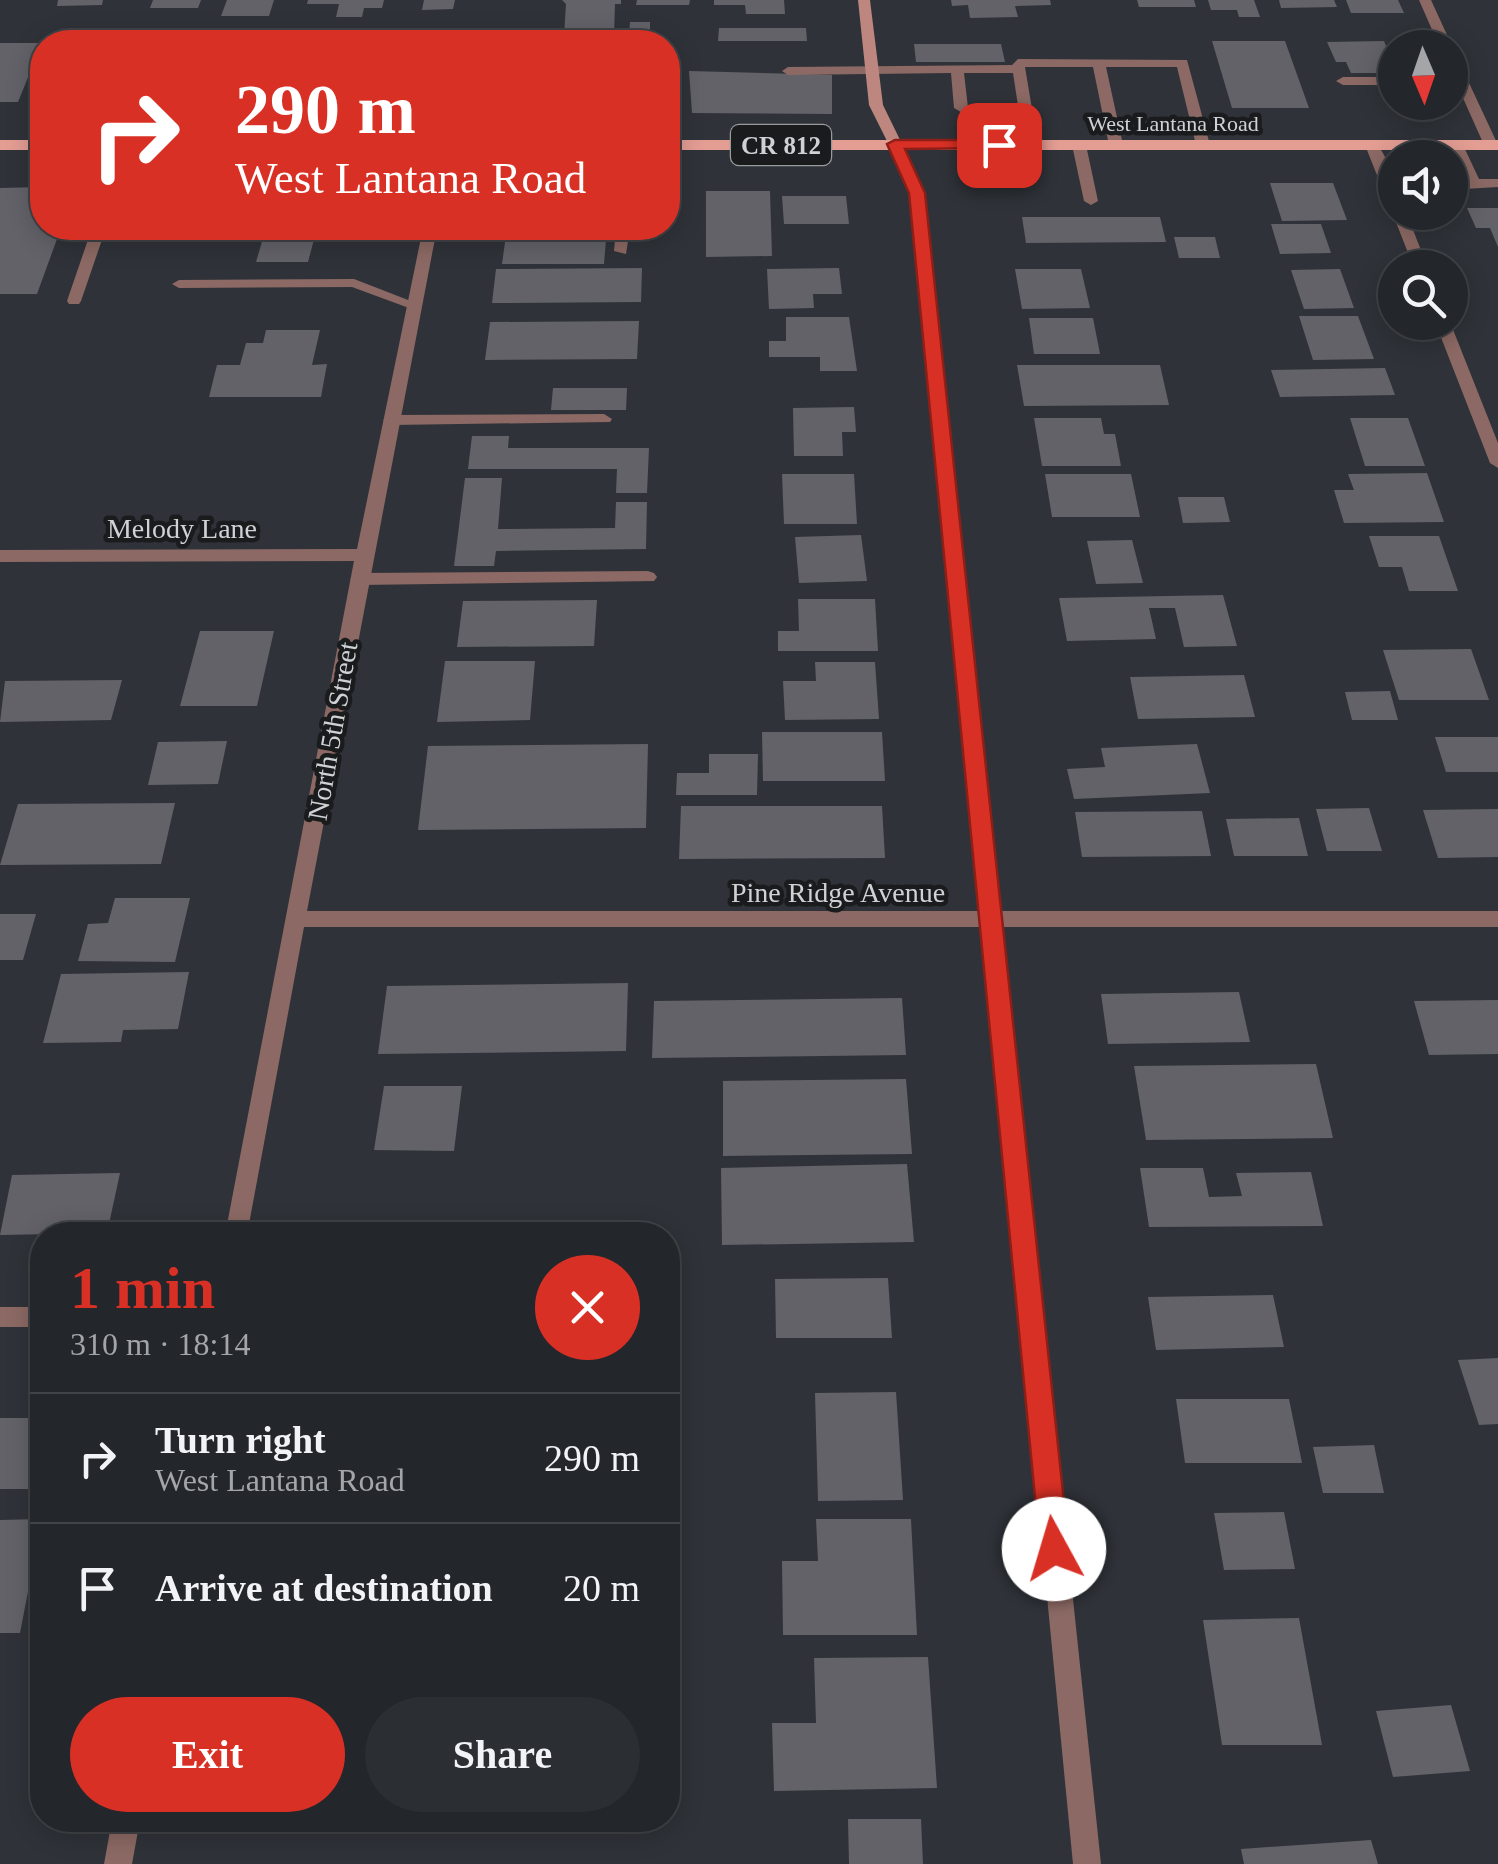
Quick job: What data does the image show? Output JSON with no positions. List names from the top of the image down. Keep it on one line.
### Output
{"streets":{"main road":["West Lantana Road","CR 812"],"street":["Melody Lane","North 5th Street","Pine Ridge Avenue"]},"crossings":[["Melody Lane","North 5th Street"],["North 5th Street","Pine Ridge Avenue"]],"north":"bottom","page":{"turn":["290 m","West Lantana Road"],"heading":["1 min","310 m · 18:14"],"list":[{"name":"Turn right","note":"West Lantana Road","value":"290 m"},{"name":"Arrive at destination","value":"20 m"}],"buttons":["Exit","Share"]}}
